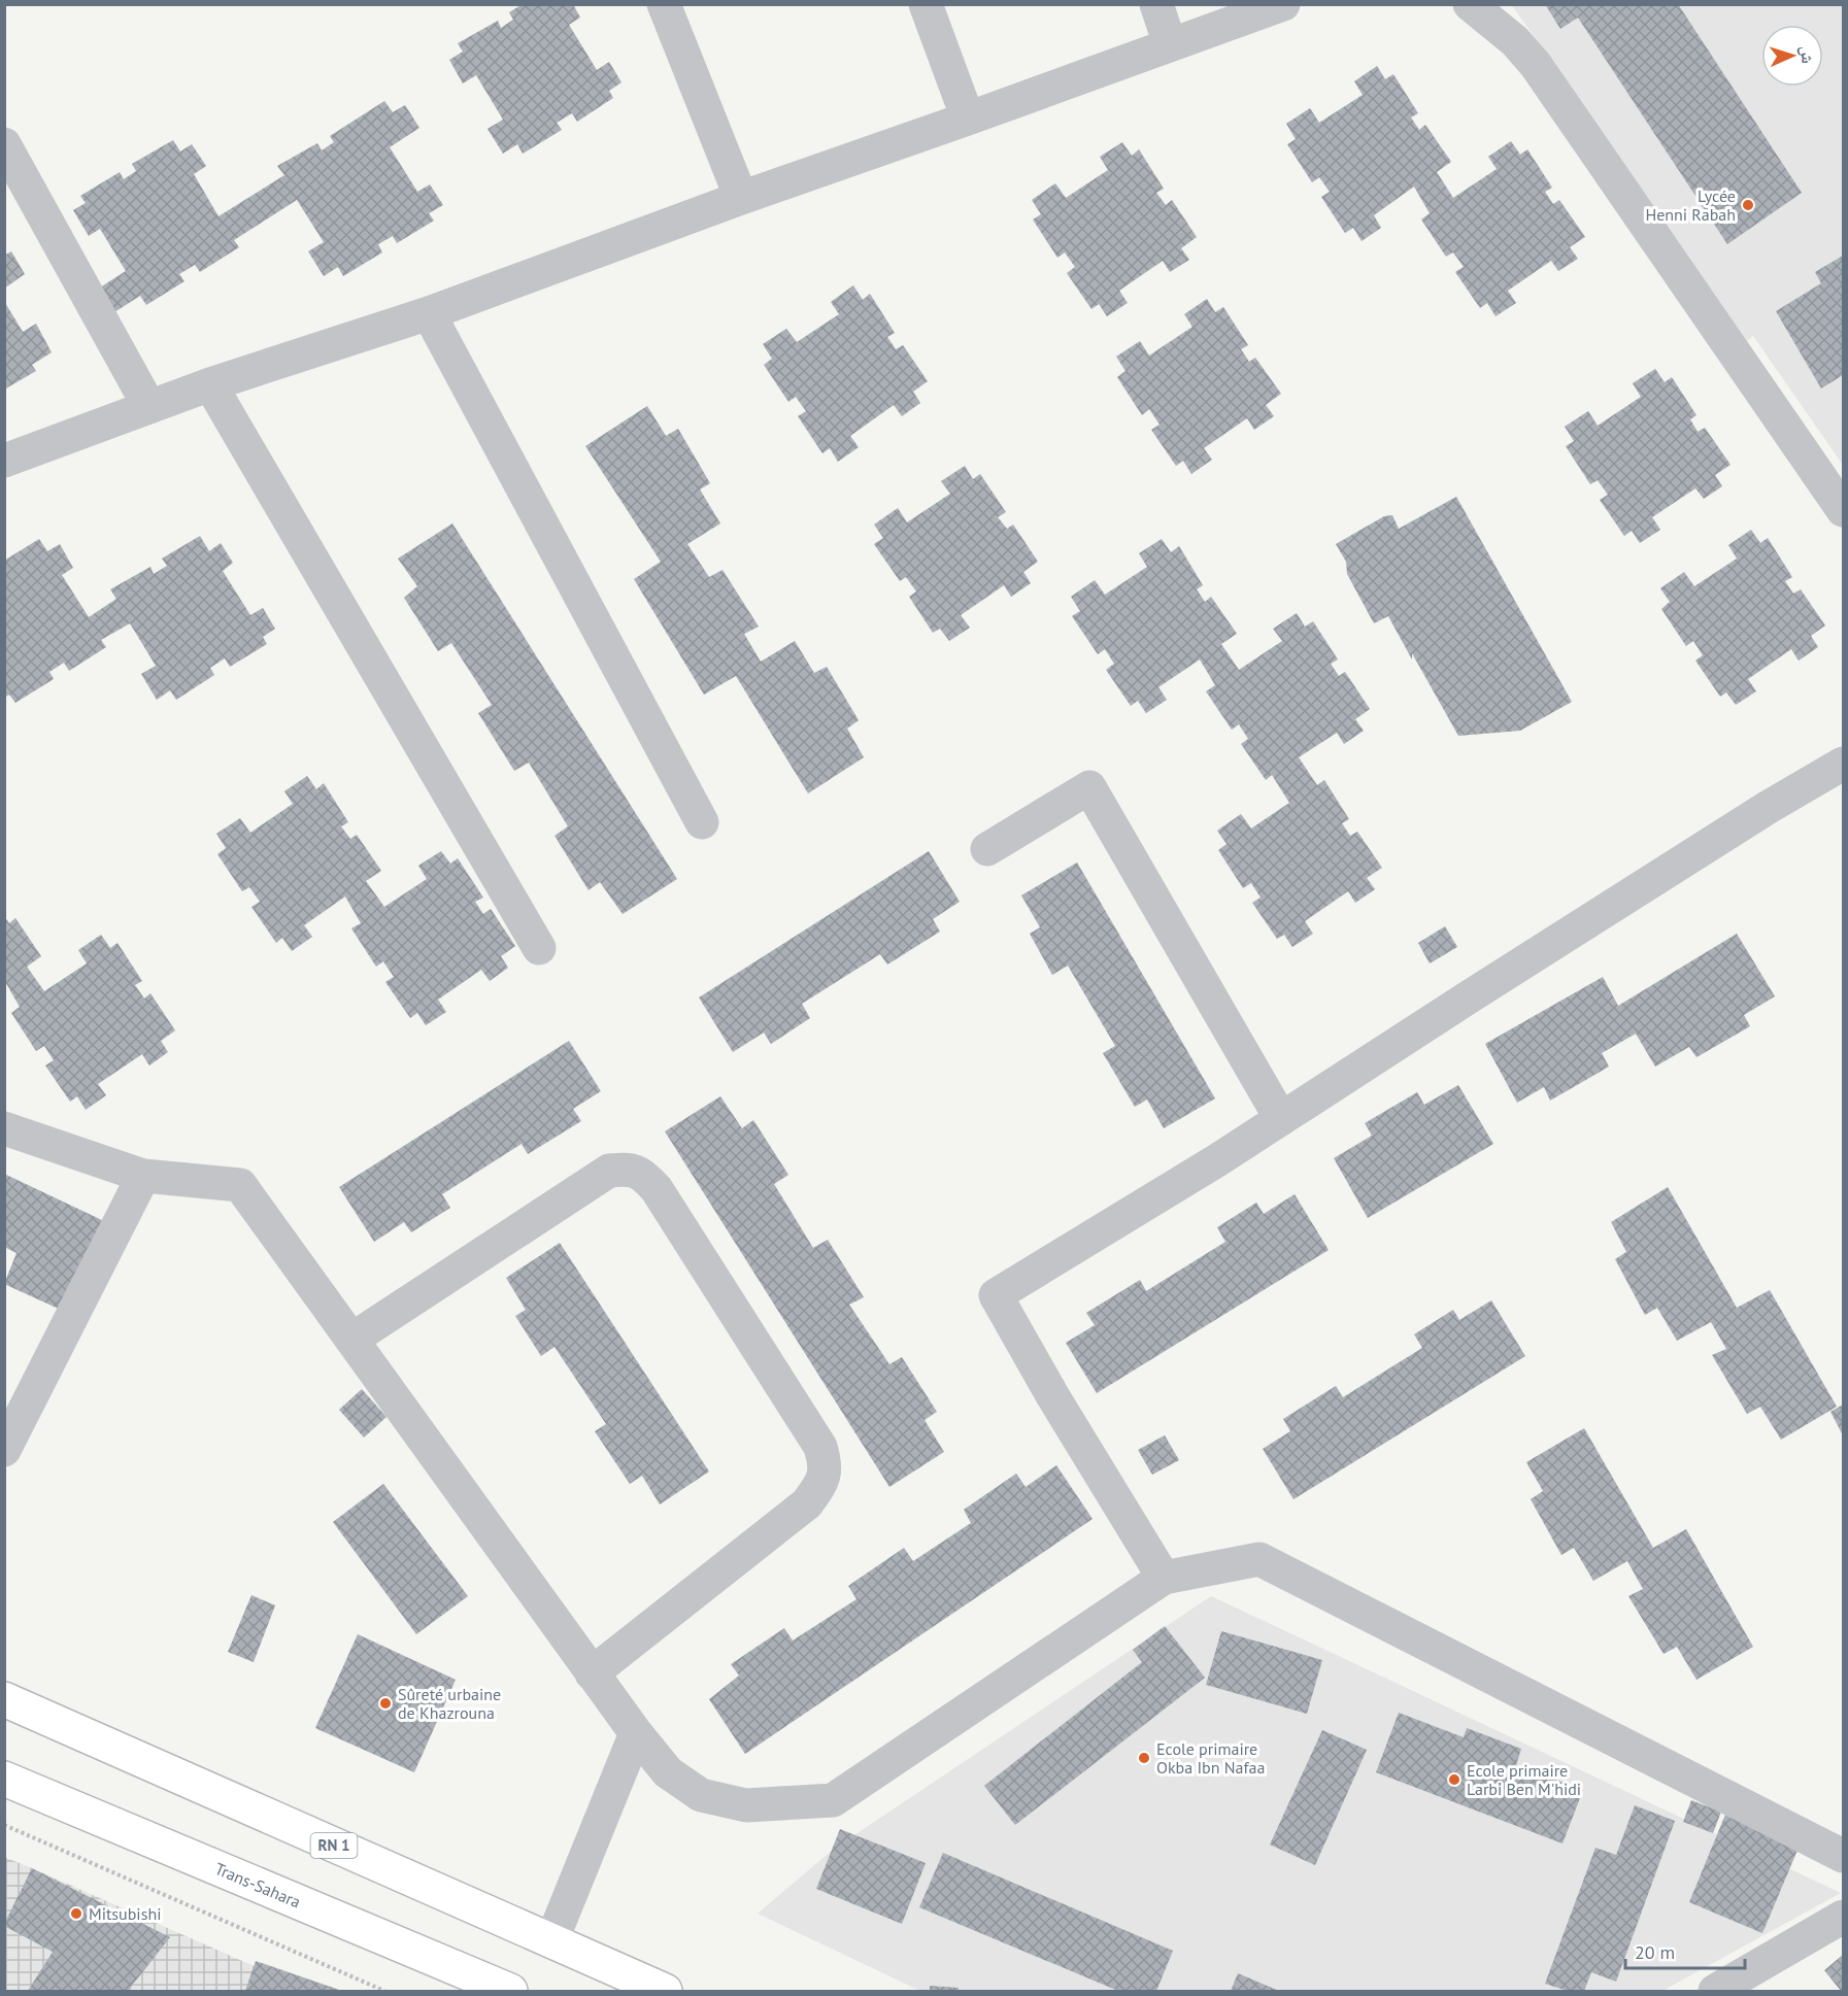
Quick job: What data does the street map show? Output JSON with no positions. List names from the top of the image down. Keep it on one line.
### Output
{"streets":{"highway":["RN 1","Trans-Sahara"]},"places":["Lycée Henni Rabah","Sûreté urbaine de Khazrouna","Ecole primaire Okba Ibn Nafaa","Ecole primaire Larbi Ben M'hidi","Mitsubishi"],"scale_bar":"20 m","north":"right"}
